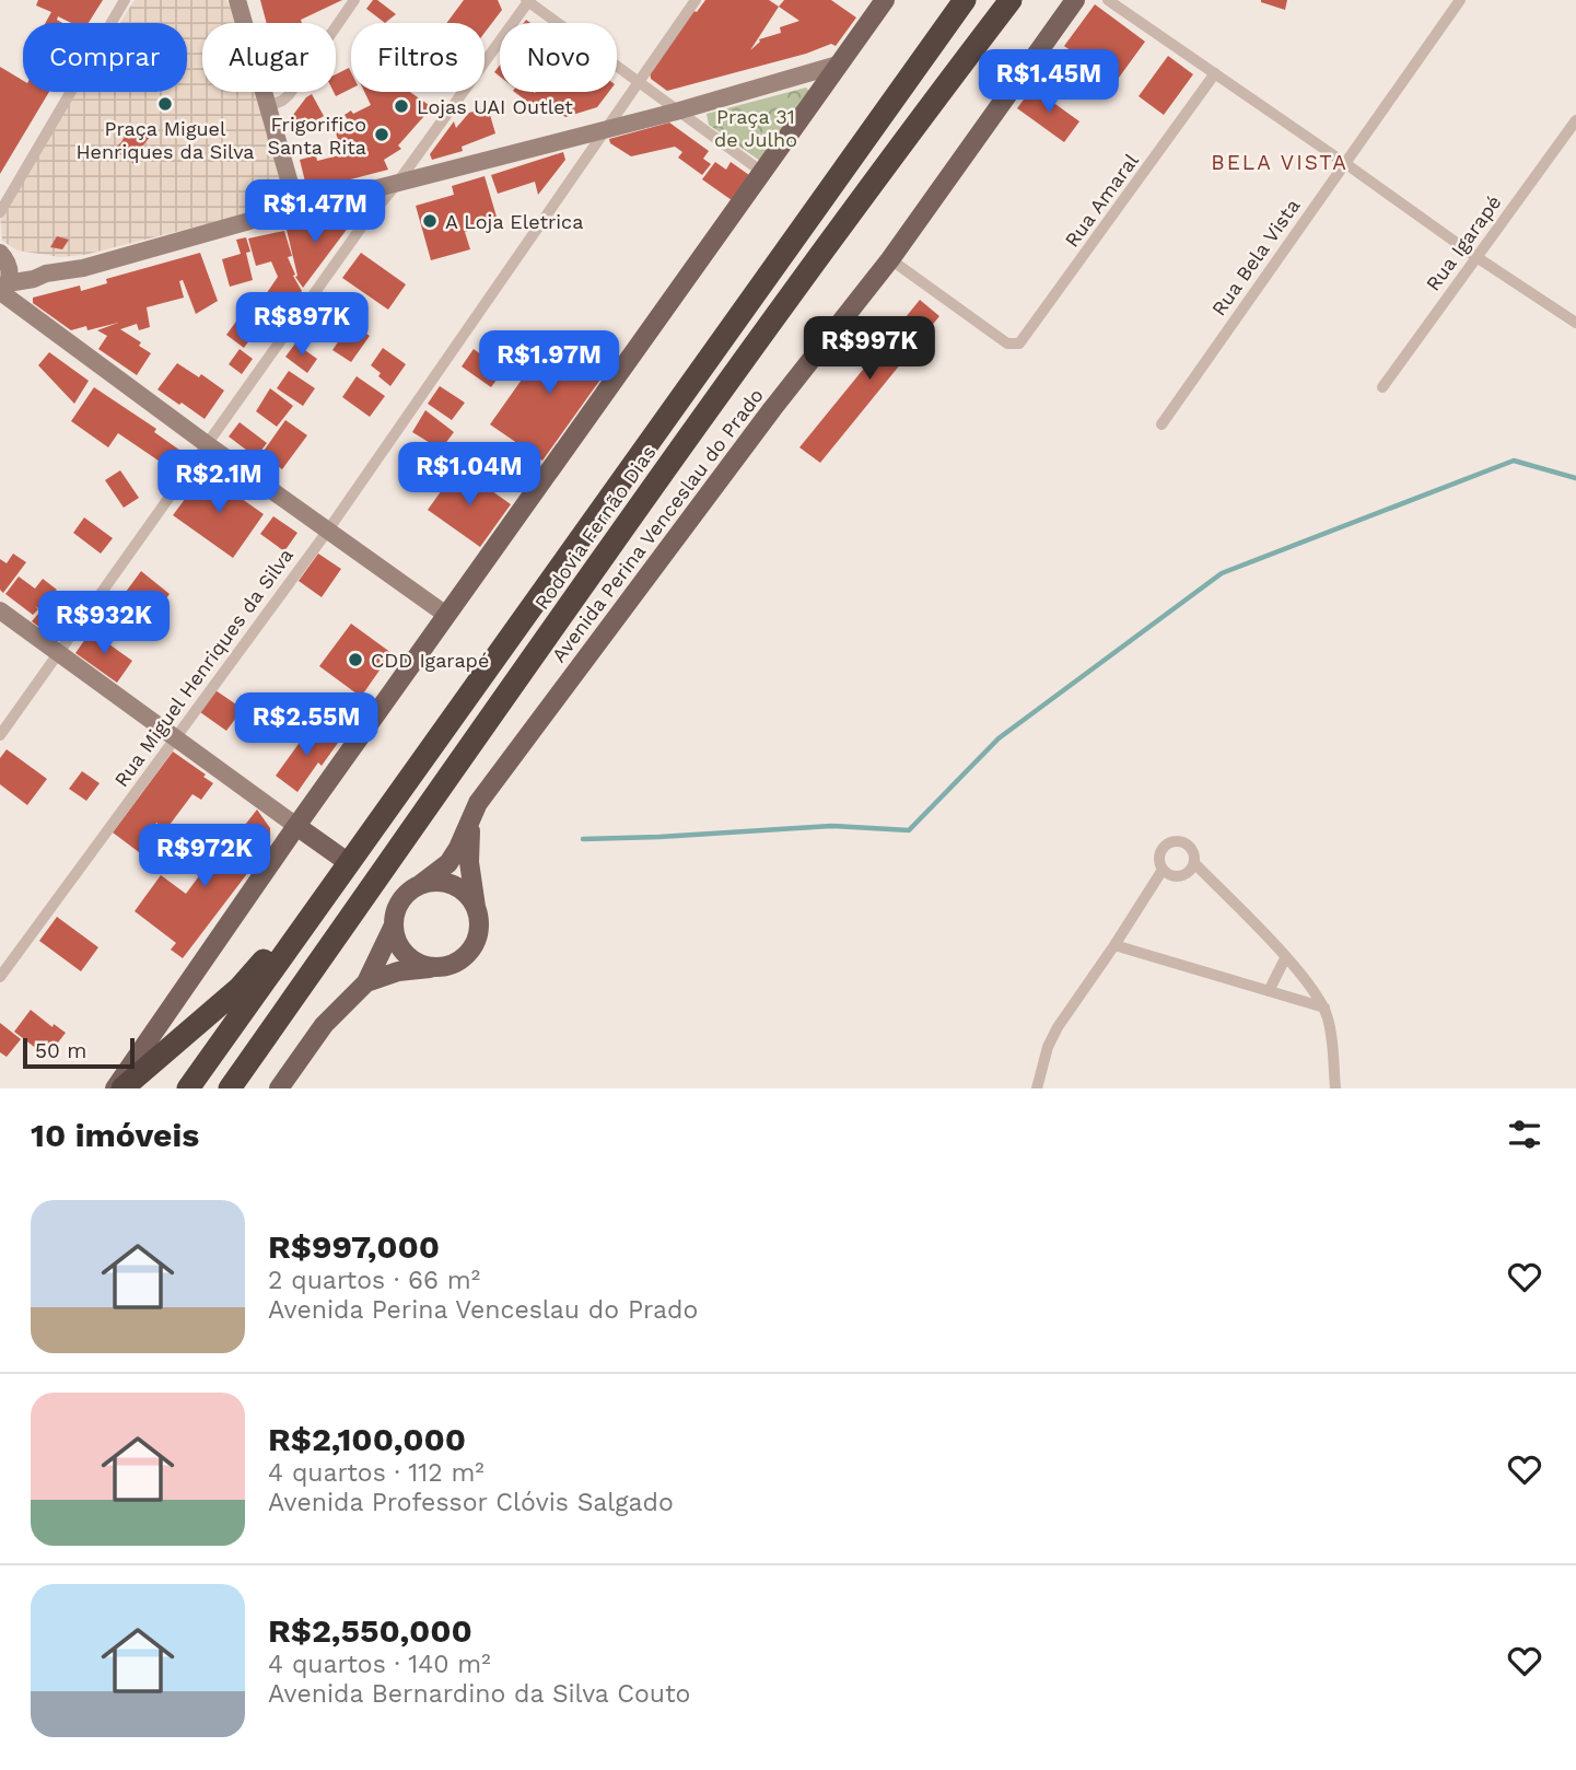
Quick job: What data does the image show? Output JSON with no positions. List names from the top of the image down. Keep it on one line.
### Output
{"streets":{"highway":["Rodovia Fernão Dias"],"main road":["Avenida Perina Venceslau do Prado"],"street":["Rua Amaral","Rua Igarapé","Rua Bela Vista","Rua Miguel Henriques da Silva"]},"crossings":[["Rua Amaral","Avenida Perina Venceslau do Prado"]],"districts":["BELA VISTA"],"parks":["Praça 31 de Julho"],"places":["Praça Miguel Henriques da Silva","Lojas UAI Outlet","Frigorifico Santa Rita","A Loja Eletrica","CDD Igarapé"],"scale_bar":"50 m","page":{"chip":["Comprar","Alugar","Filtros","Novo"],"price":["R$1.45M","R$1.47M","R$897K","R$997K","R$1.97M","R$1.04M","R$2.1M","R$932K","R$2.55M","R$972K"],"scale":"50 m","heading":"10 imóveis","list":[{"name":"R$997,000","note":"2 quartos · 66 m² · Avenida Perina Venceslau do Prado"},{"name":"R$2,100,000","note":"4 quartos · 112 m² · Avenida Professor Clóvis Salgado"},{"name":"R$2,550,000","note":"4 quartos · 140 m² · Avenida Bernardino da Silva Couto"}]}}
